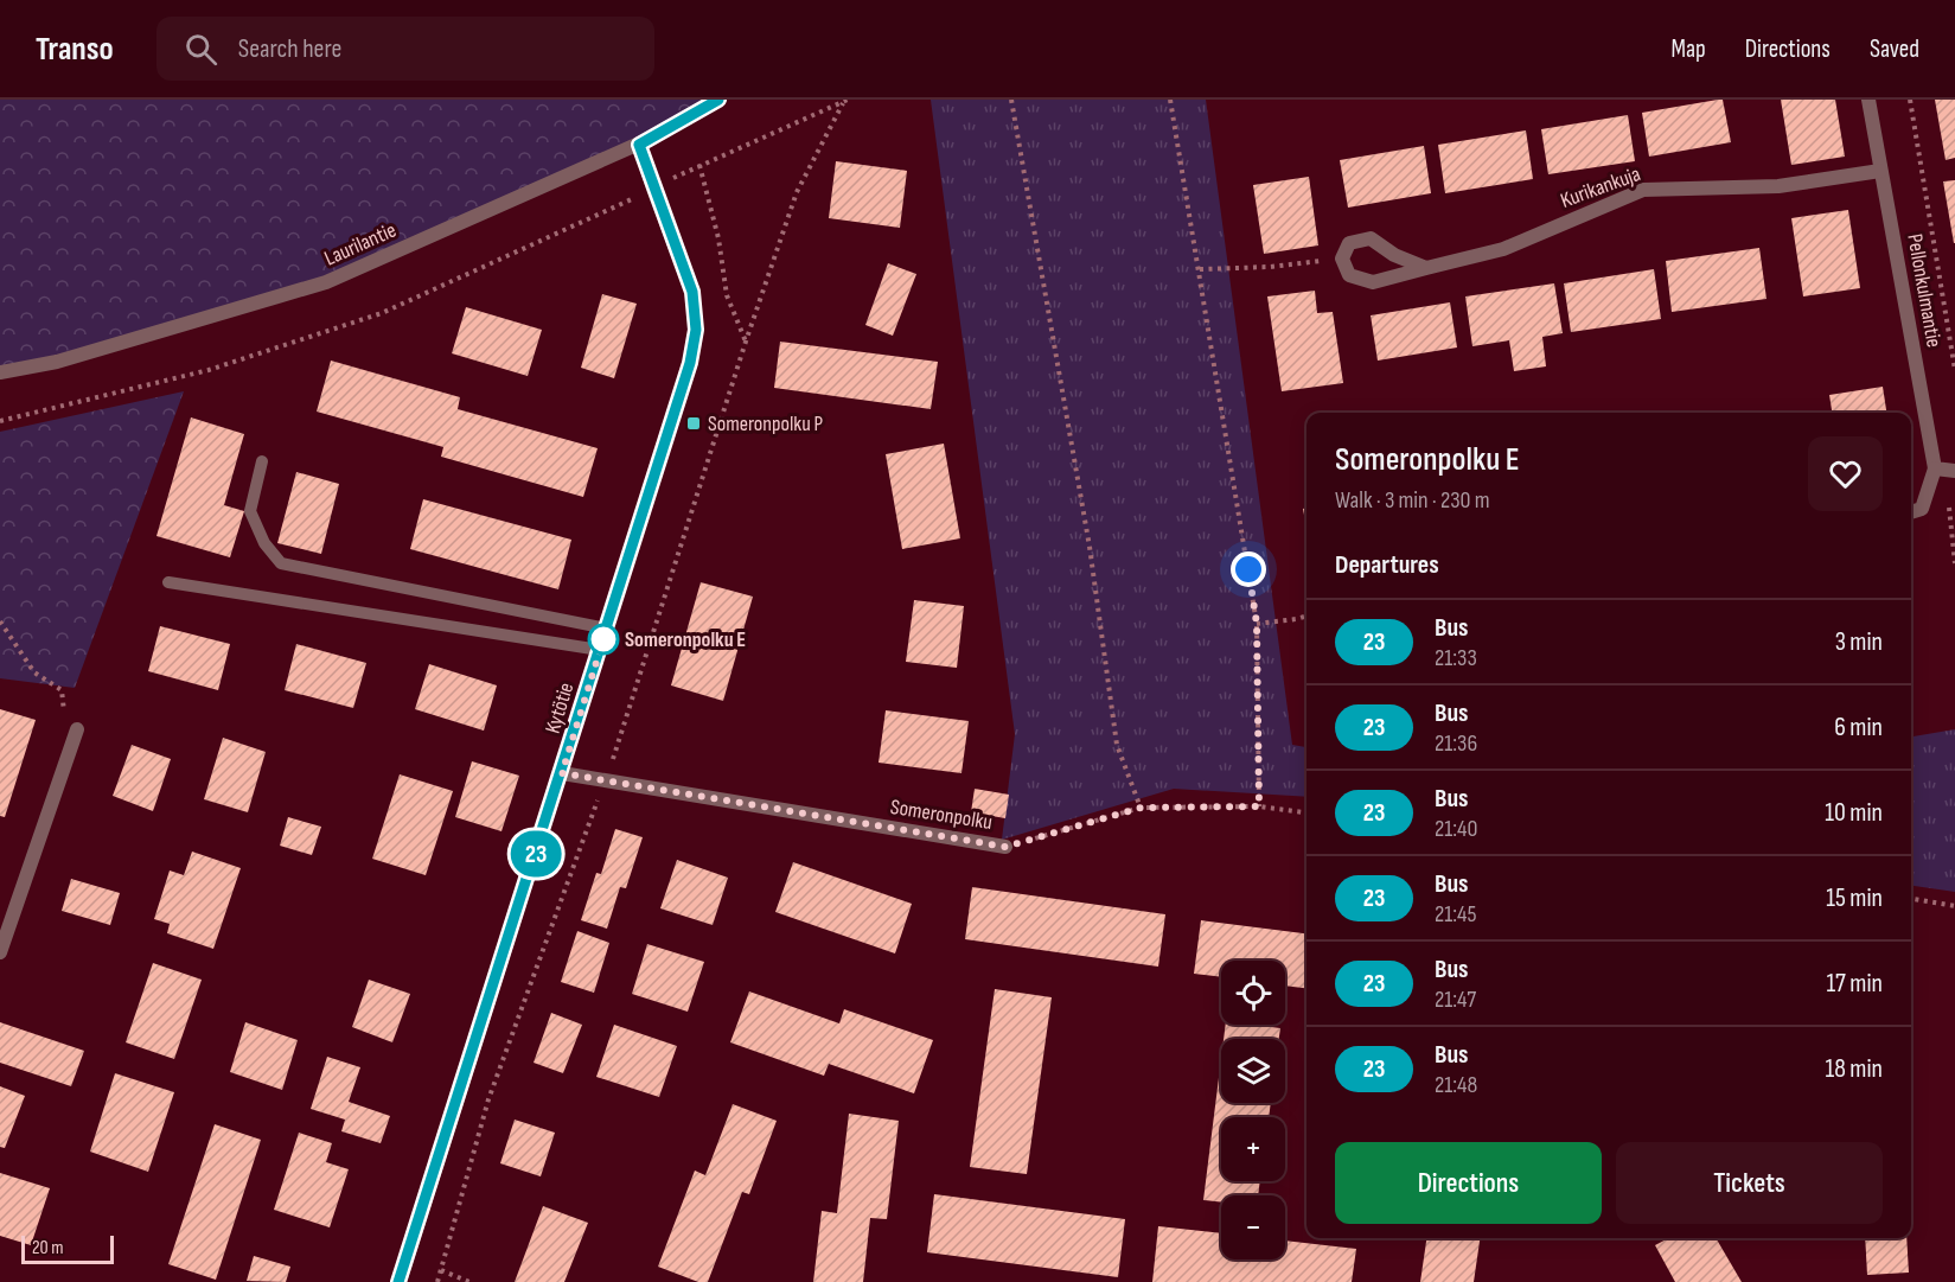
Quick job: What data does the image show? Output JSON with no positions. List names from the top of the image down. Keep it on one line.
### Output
{"streets":{"street":["Kurikankuja","Laurilantie","Pellonkulmantie","Kytötie","Someronpolku"]},"crossings":[["Kurikankuja","Pellonkulmantie"],["Laurilantie","Kytötie"],["Kytötie","Someronpolku"]],"places":{"transit":["Someronpolku P"],"other":["Someronpolku E"]},"lines":["bus line 23"],"scale_bar":"20 m","page":{"header":"Transo","search":"Search here","nav":["Map","Directions","Saved"],"on_map":"23","heading":[["Someronpolku E","Walk · 3 min · 230 m"],"Departures"],"list":[{"mark":"23","name":"Bus","note":"21:33","value":"3 min"},{"mark":"23","name":"Bus","note":"21:36","value":"6 min"},{"mark":"23","name":"Bus","note":"21:40","value":"10 min"},{"mark":"23","name":"Bus","note":"21:45","value":"15 min"},{"mark":"23","name":"Bus","note":"21:47","value":"17 min"},{"mark":"23","name":"Bus","note":"21:48","value":"18 min"}],"map_buttons":["+","−"],"buttons":["Directions","Tickets"],"scale":"20 m"}}
